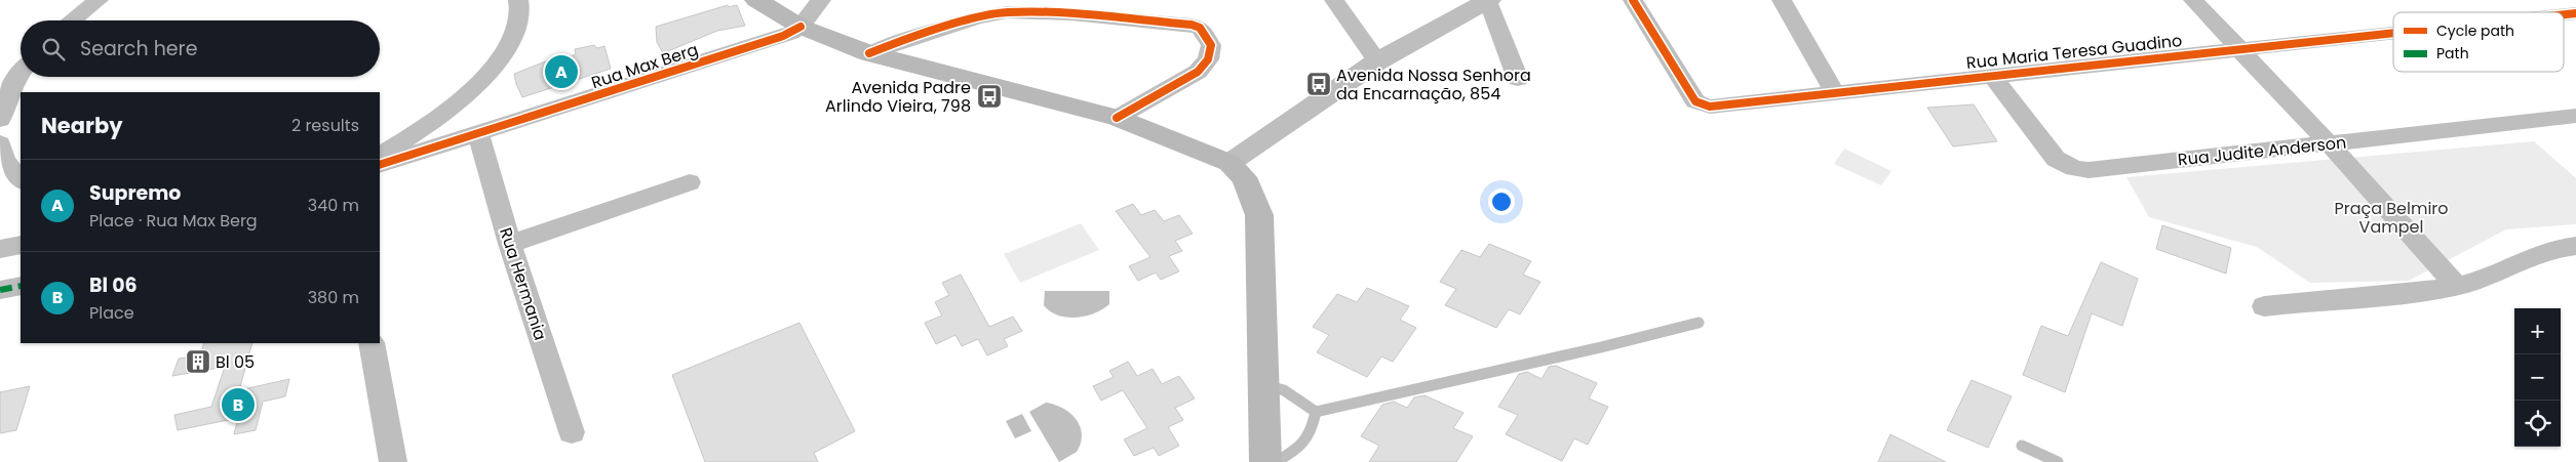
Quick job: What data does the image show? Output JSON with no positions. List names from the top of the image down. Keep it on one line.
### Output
{"streets":{"street":["Rua Maria Teresa Guadino","Rua Max Berg","Rua Judite Anderson","Rua Hermania"]},"crossings":[["Rua Maria Teresa Guadino","Rua Judite Anderson"],["Rua Max Berg","Rua Hermania"]],"parks":["Praça Belmiro Vampel"],"places":{"bus stop":["Avenida Nossa Senhora da Encarnação, 854","Avenida Padre Arlindo Vieira, 798"],"building":["Bl 05"]},"legend":["Cycle path","Path"],"page":{"search":"Search here","pins":["A","B"],"heading":["Nearby","2 results"],"list":[{"mark":"A","name":"Supremo","note":"Place · Rua Max Berg","value":"340 m"},{"mark":"B","name":"Bl 06","note":"Place","value":"380 m"}],"map_buttons":["+","−"]}}
